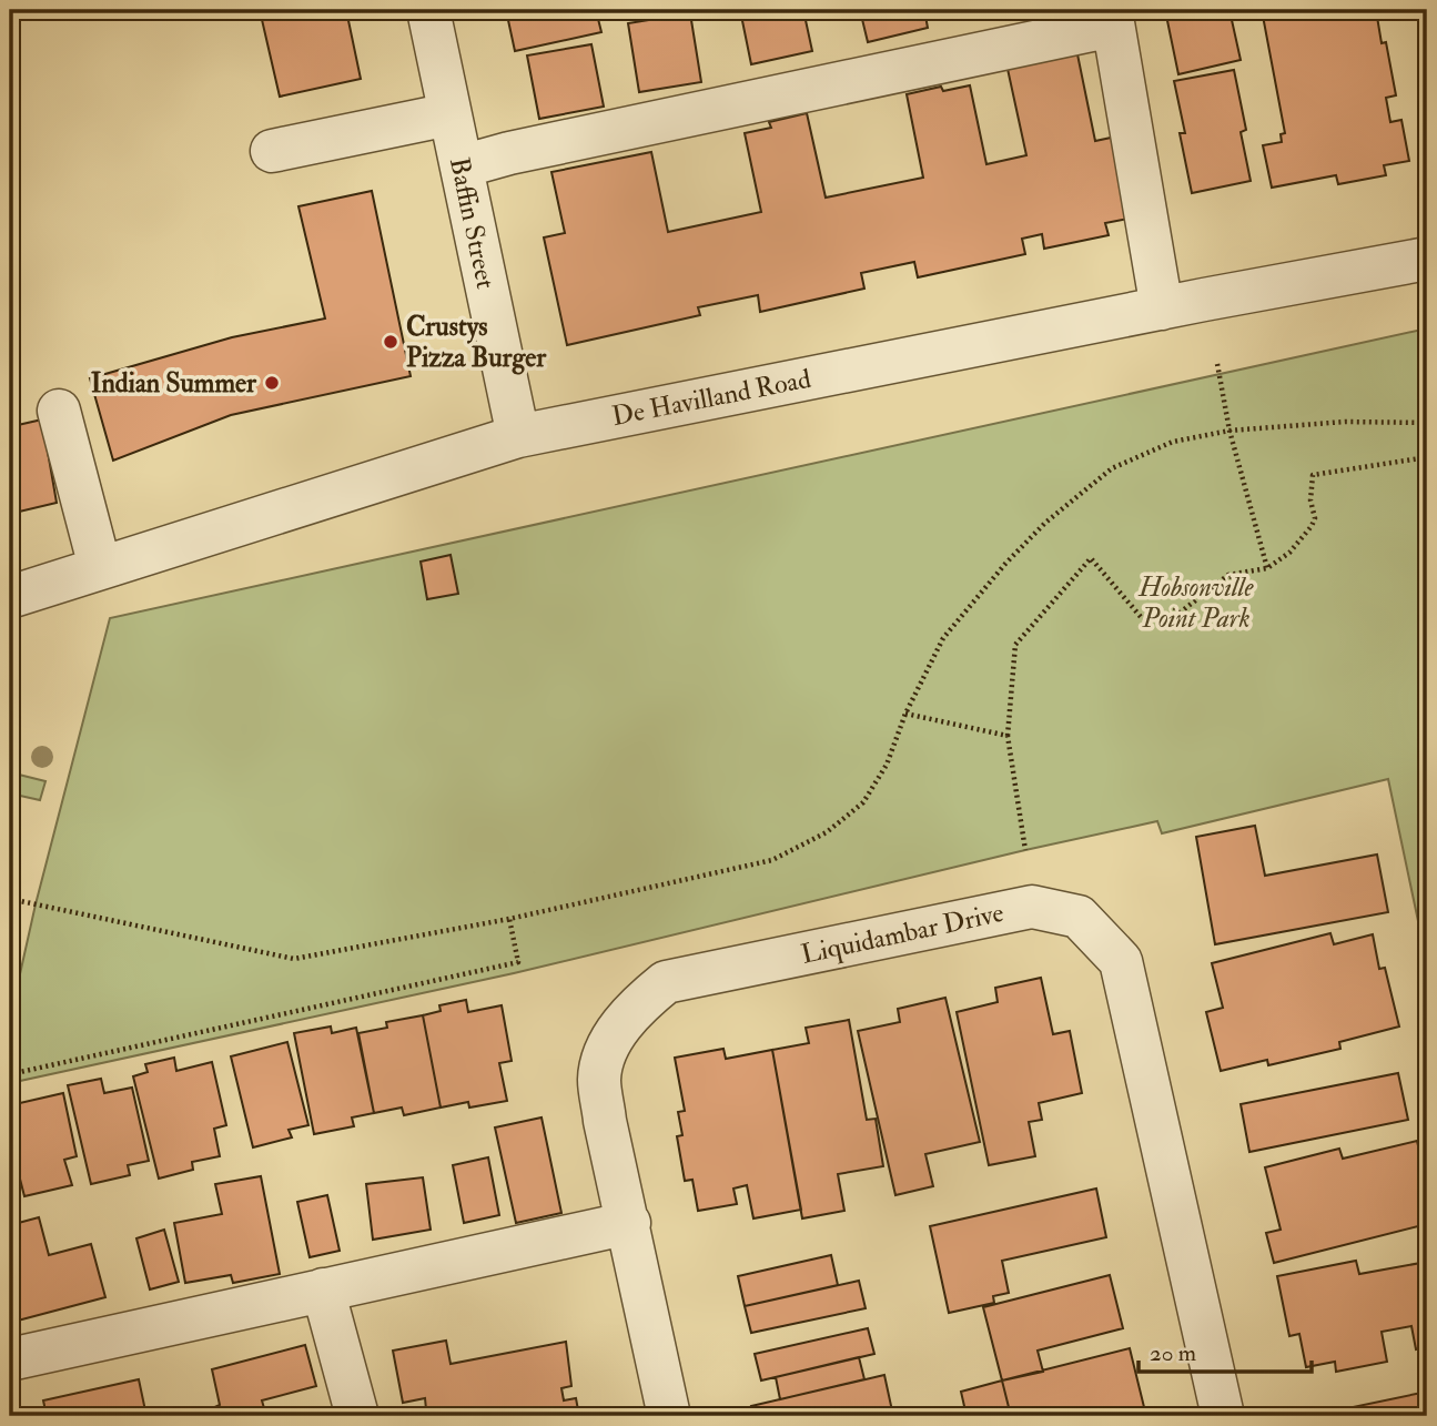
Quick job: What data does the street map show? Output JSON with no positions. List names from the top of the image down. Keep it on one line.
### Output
{"streets":{"street":["Baffin Street","De Havilland Road","Liquidambar Drive"]},"crossings":[["Baffin Street","De Havilland Road"]],"parks":["Hobsonville Point Park"],"places":["Crustys Pizza Burger","Indian Summer"],"scale_bar":"20 m"}
